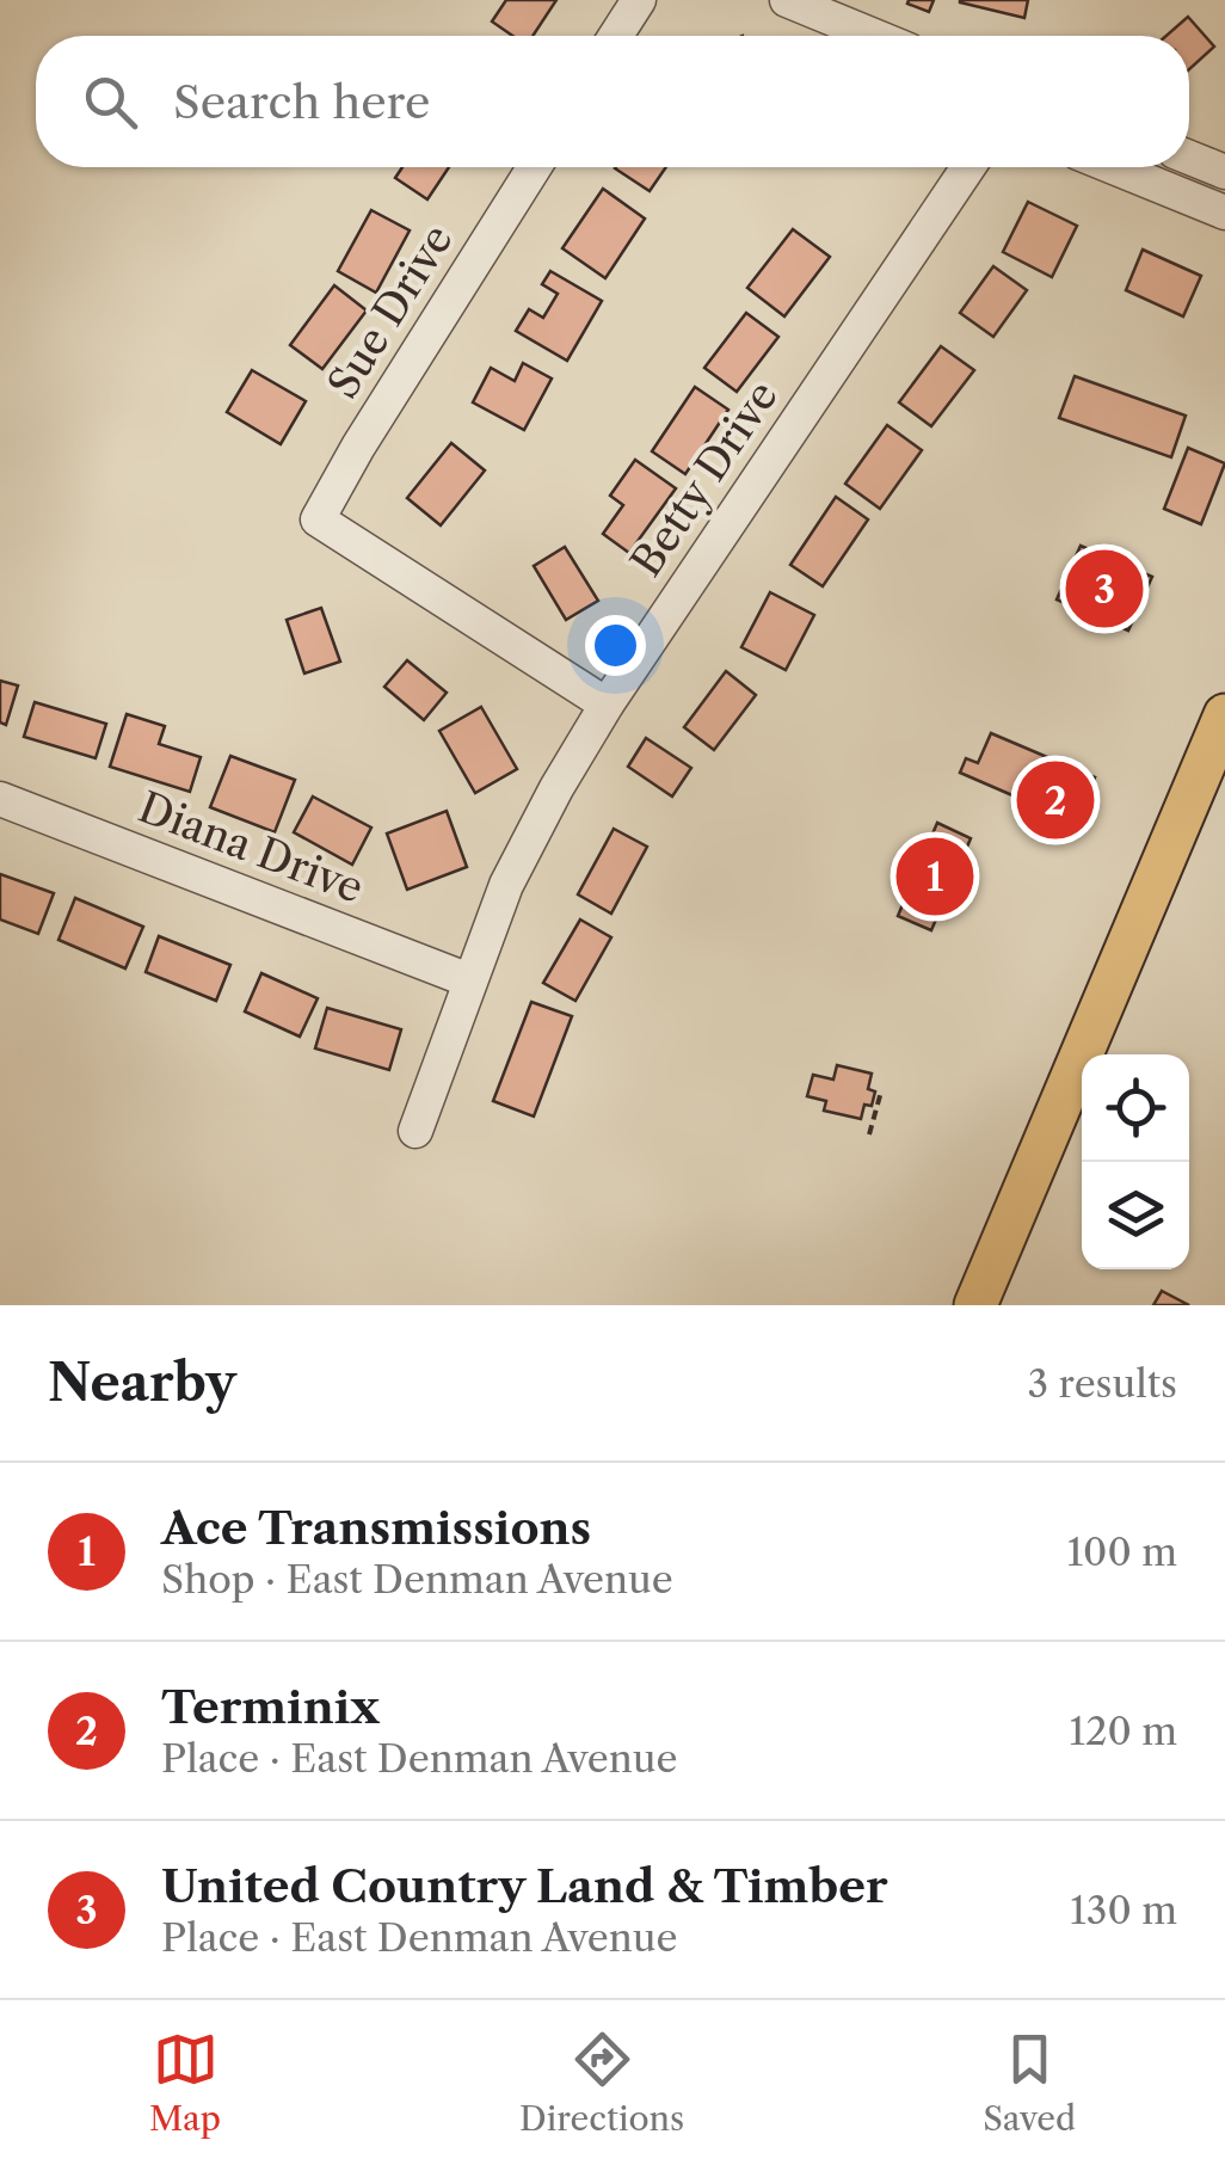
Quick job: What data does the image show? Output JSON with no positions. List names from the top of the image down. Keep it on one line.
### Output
{"streets":{"street":["Sue Drive","Betty Drive","Diana Drive"]},"crossings":[["Sue Drive","Betty Drive"],["Betty Drive","Diana Drive"]],"page":{"search":"Search here","pins":["3","2","1"],"heading":["Nearby","3 results"],"list":[{"mark":"1","name":"Ace Transmissions","note":"Shop · East Denman Avenue","value":"100 m"},{"mark":"2","name":"Terminix","note":"Place · East Denman Avenue","value":"120 m"},{"mark":"3","name":"United Country Land & Timber","note":"Place · East Denman Avenue","value":"130 m"}],"nav":["Map","Directions","Saved"]}}
